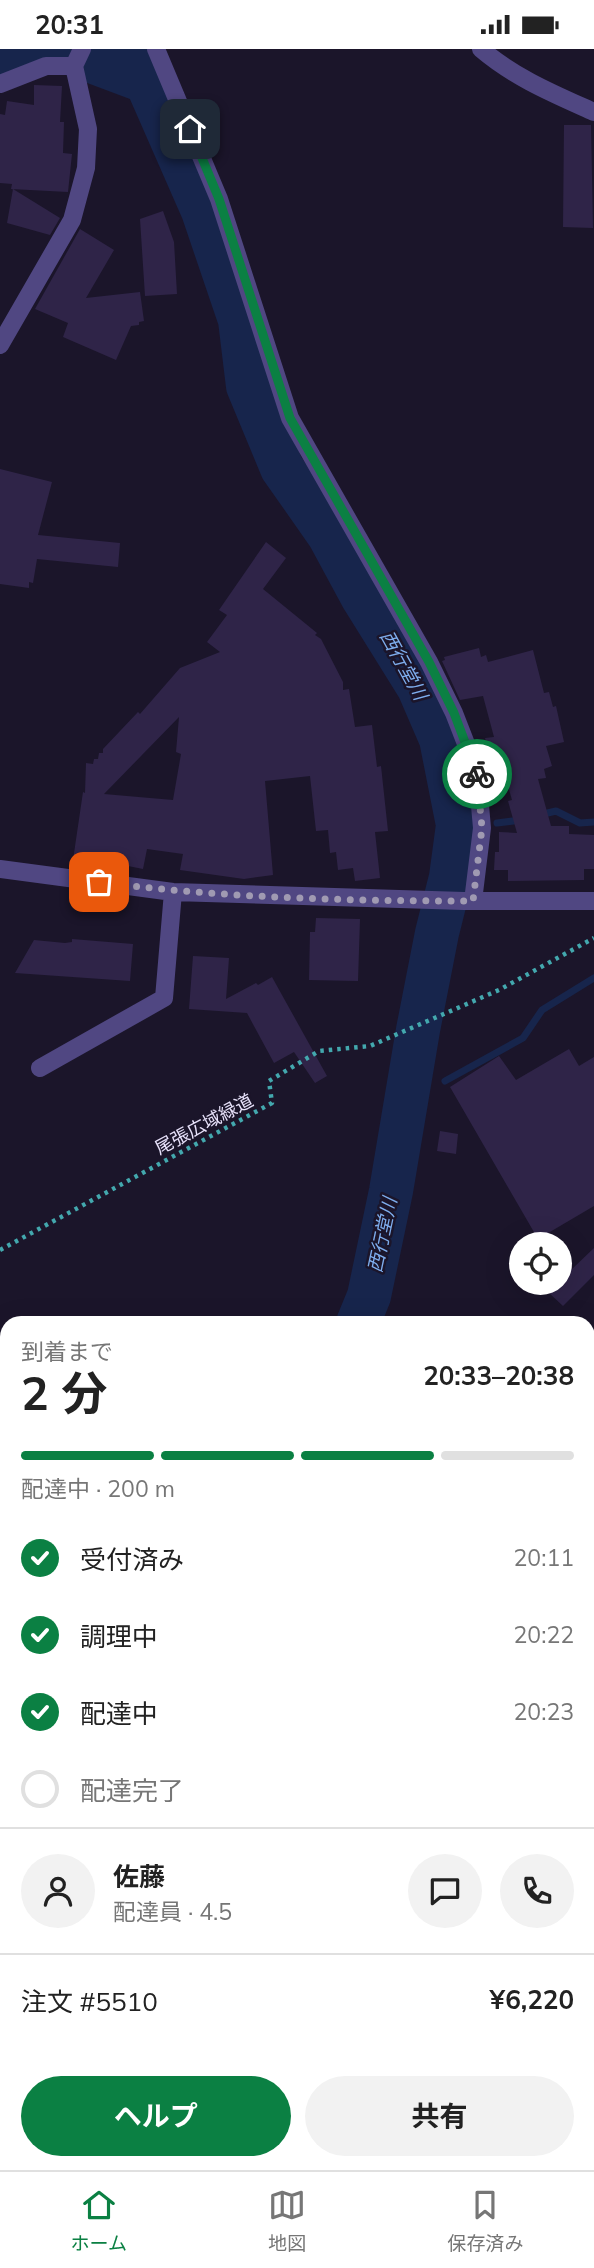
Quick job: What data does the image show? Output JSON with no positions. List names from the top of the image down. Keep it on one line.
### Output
{"streets":{"path":["尾張広域緑道"]},"water":["西行堂川"],"page":{"status":"20:31","heading":["2 分","到着まで","20:33–20:38"],"panel":["佐藤","配達員 · 4.5","注文 #5510","¥6,220"],"bar":"配達中 · 200 m","list":[["受付済み","20:11"],["調理中","20:22"],["配達中","20:23"],"配達完了"],"buttons":["ヘルプ","共有"],"tabs":["ホーム","地図","保存済み"]}}
